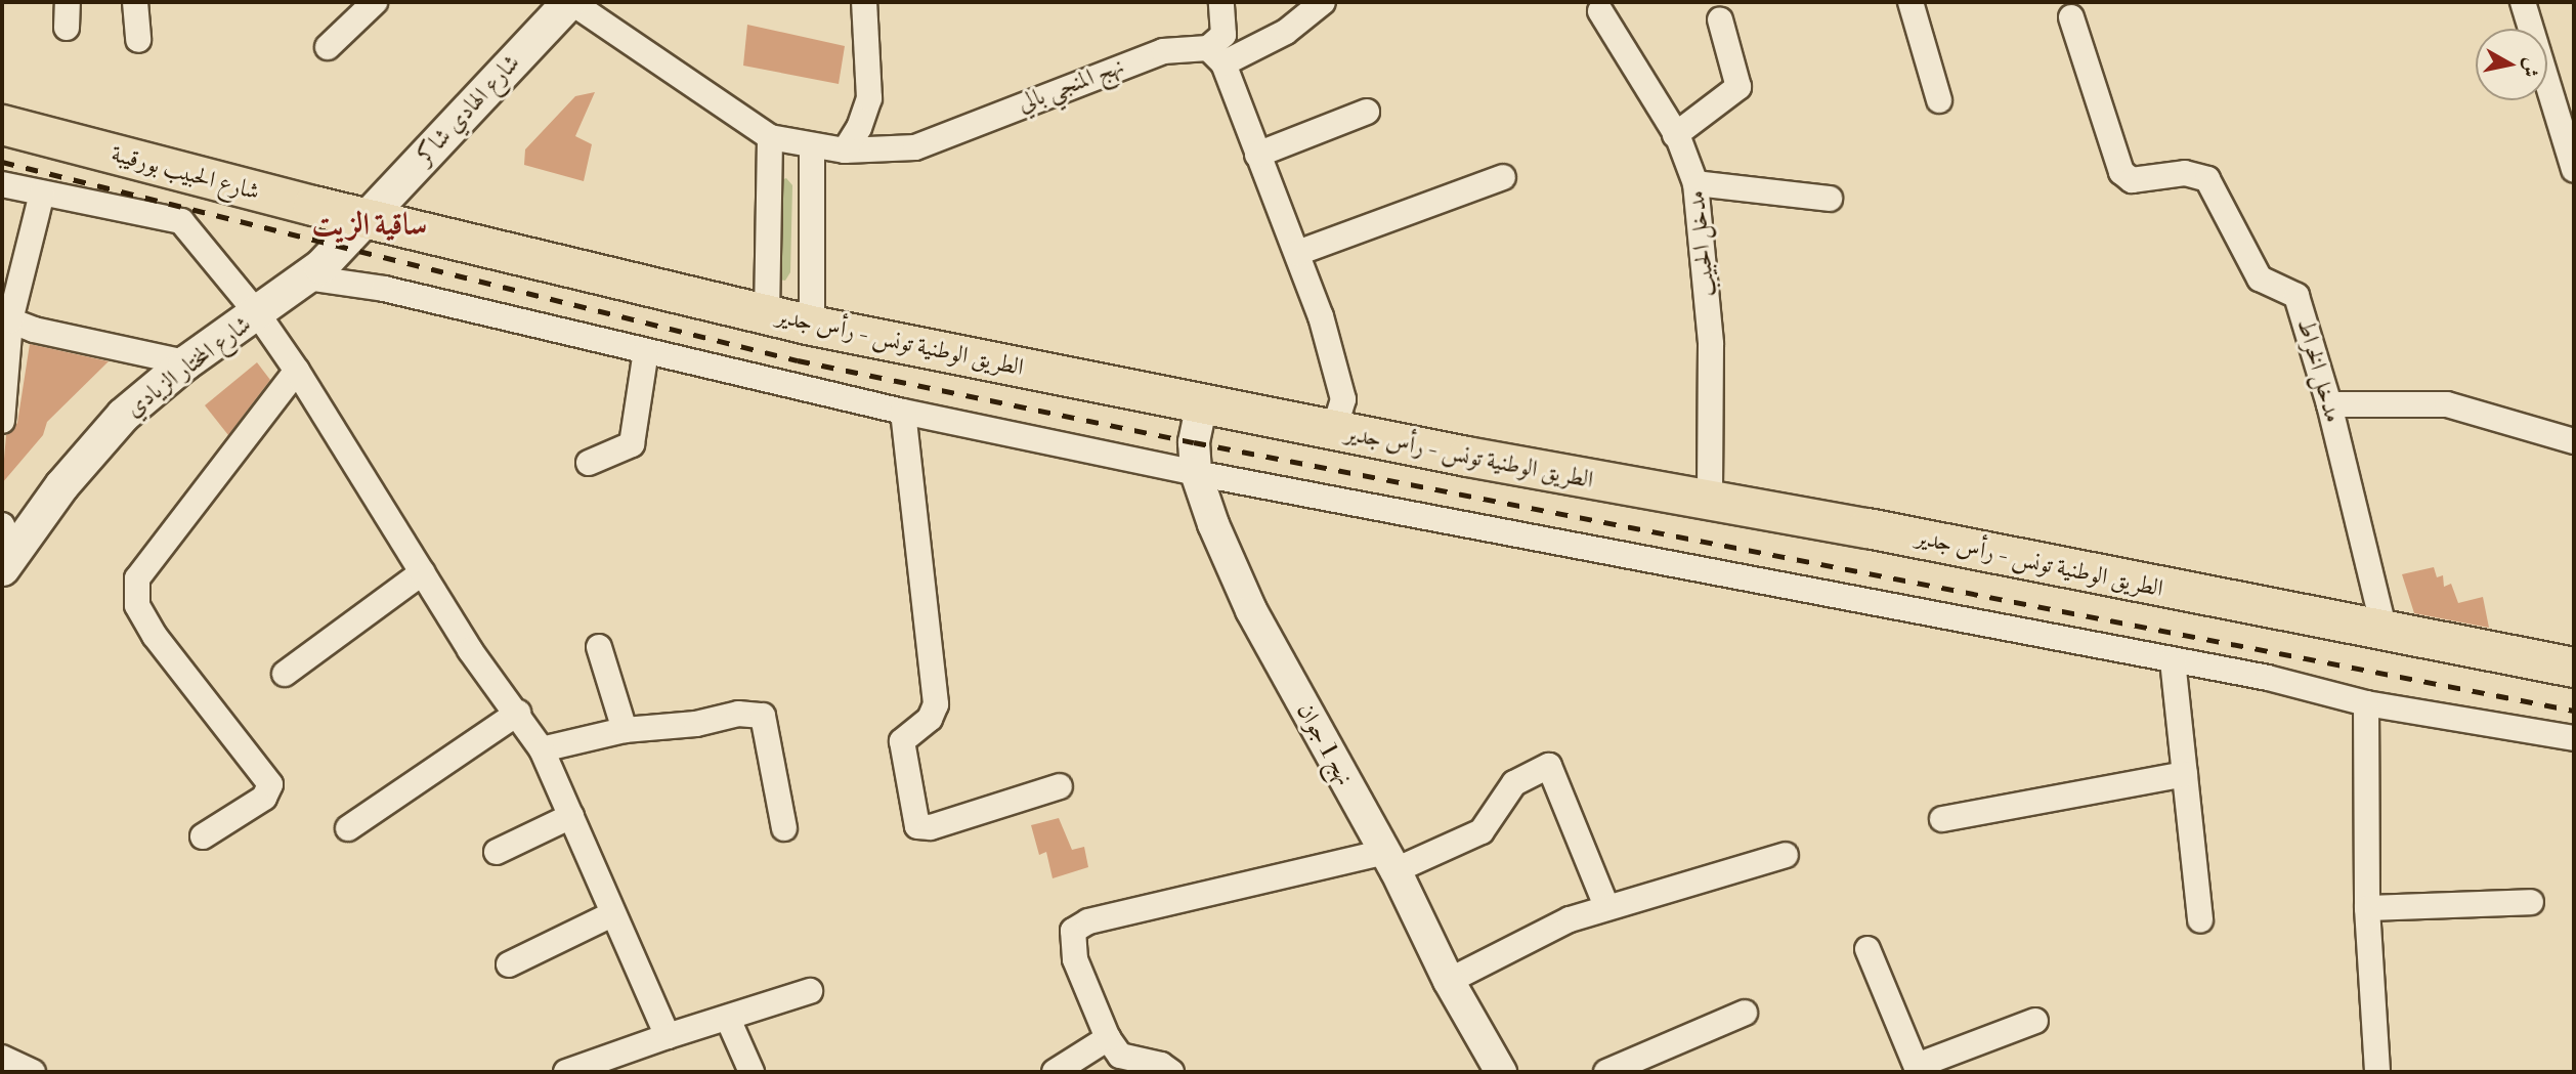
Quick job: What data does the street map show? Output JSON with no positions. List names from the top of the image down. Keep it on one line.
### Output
{"streets":{"main road":["شارع الهادي شاكر","شارع الحبيب بورقيبة","الطريق الوطنية تونس - رأس جدير","شارع المختار الزيادي"],"street":["نهج المنجي بالي","مدخل الحبيب","مدخل الخراط","نهج 1 جوان"]},"crossings":[["نهج المنجي بالي","شارع الهادي شاكر"],["شارع الهادي شاكر","شارع الحبيب بورقيبة"],["شارع الهادي شاكر","الطريق الوطنية تونس - رأس جدير"],["شارع الهادي شاكر","شارع المختار الزيادي"],["شارع الحبيب بورقيبة","الطريق الوطنية تونس - رأس جدير"],["شارع الحبيب بورقيبة","شارع المختار الزيادي"],["مدخل الحبيب","الطريق الوطنية تونس - رأس جدير"],["الطريق الوطنية تونس - رأس جدير","شارع المختار الزيادي"],["الطريق الوطنية تونس - رأس جدير","مدخل الخراط"],["الطريق الوطنية تونس - رأس جدير","نهج 1 جوان"]],"districts":["ساقية الزيت"],"north":"right"}
